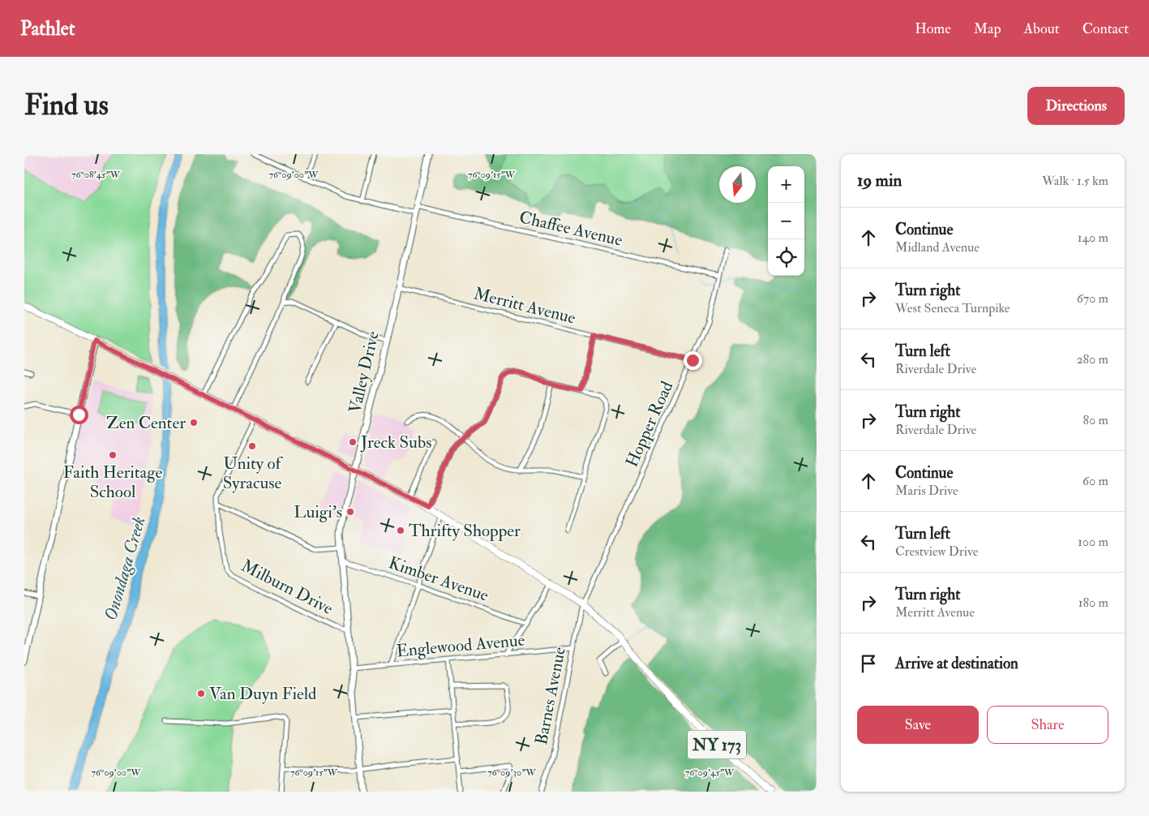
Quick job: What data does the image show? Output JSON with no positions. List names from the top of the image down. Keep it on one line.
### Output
{"streets":{"main road":["Valley Drive","NY 173"],"street":["Chaffee Avenue","Merritt Avenue","Hopper Road","Kimber Avenue","Milburn Drive","Englewood Avenue","Barnes Avenue"]},"crossings":[["Chaffee Avenue","Valley Drive"],["Chaffee Avenue","Hopper Road"],["Merritt Avenue","Valley Drive"],["Merritt Avenue","Hopper Road"],["Valley Drive","Kimber Avenue"],["Valley Drive","Milburn Drive"],["Valley Drive","Englewood Avenue"],["Valley Drive","NY 173"],["Hopper Road","Barnes Avenue"],["Hopper Road","NY 173"],["Milburn Drive","NY 173"],["Englewood Avenue","Barnes Avenue"],["Barnes Avenue","NY 173"]],"water":["Onondaga Creek"],"places":["Zen Center","Jreck Subs","Unity of Syracuse","Faith Heritage School","Luigi's","Thrifty Shopper","Van Duyn Field"],"north":"bottom","page":{"header":"Pathlet","nav":["Home","Map","About","Contact"],"buttons":["Directions",["Save","Share"]],"title":"Find us","heading":["19 min","Walk · 1.5 km"],"map_buttons":["+","−"],"list":[["Continue","Midland Avenue","140 m"],["Turn right","West Seneca Turnpike","670 m"],["Turn left","Riverdale Drive","280 m"],["Turn right","Riverdale Drive","80 m"],["Continue","Maris Drive","60 m"],["Turn left","Crestview Drive","100 m"],["Turn right","Merritt Avenue","180 m"],"Arrive at destination"]},"coordinates":["76°08'45\"W","76°09'00\"W","76°09'15\"W","76°09'30\"W","76°09'45\"W"]}
